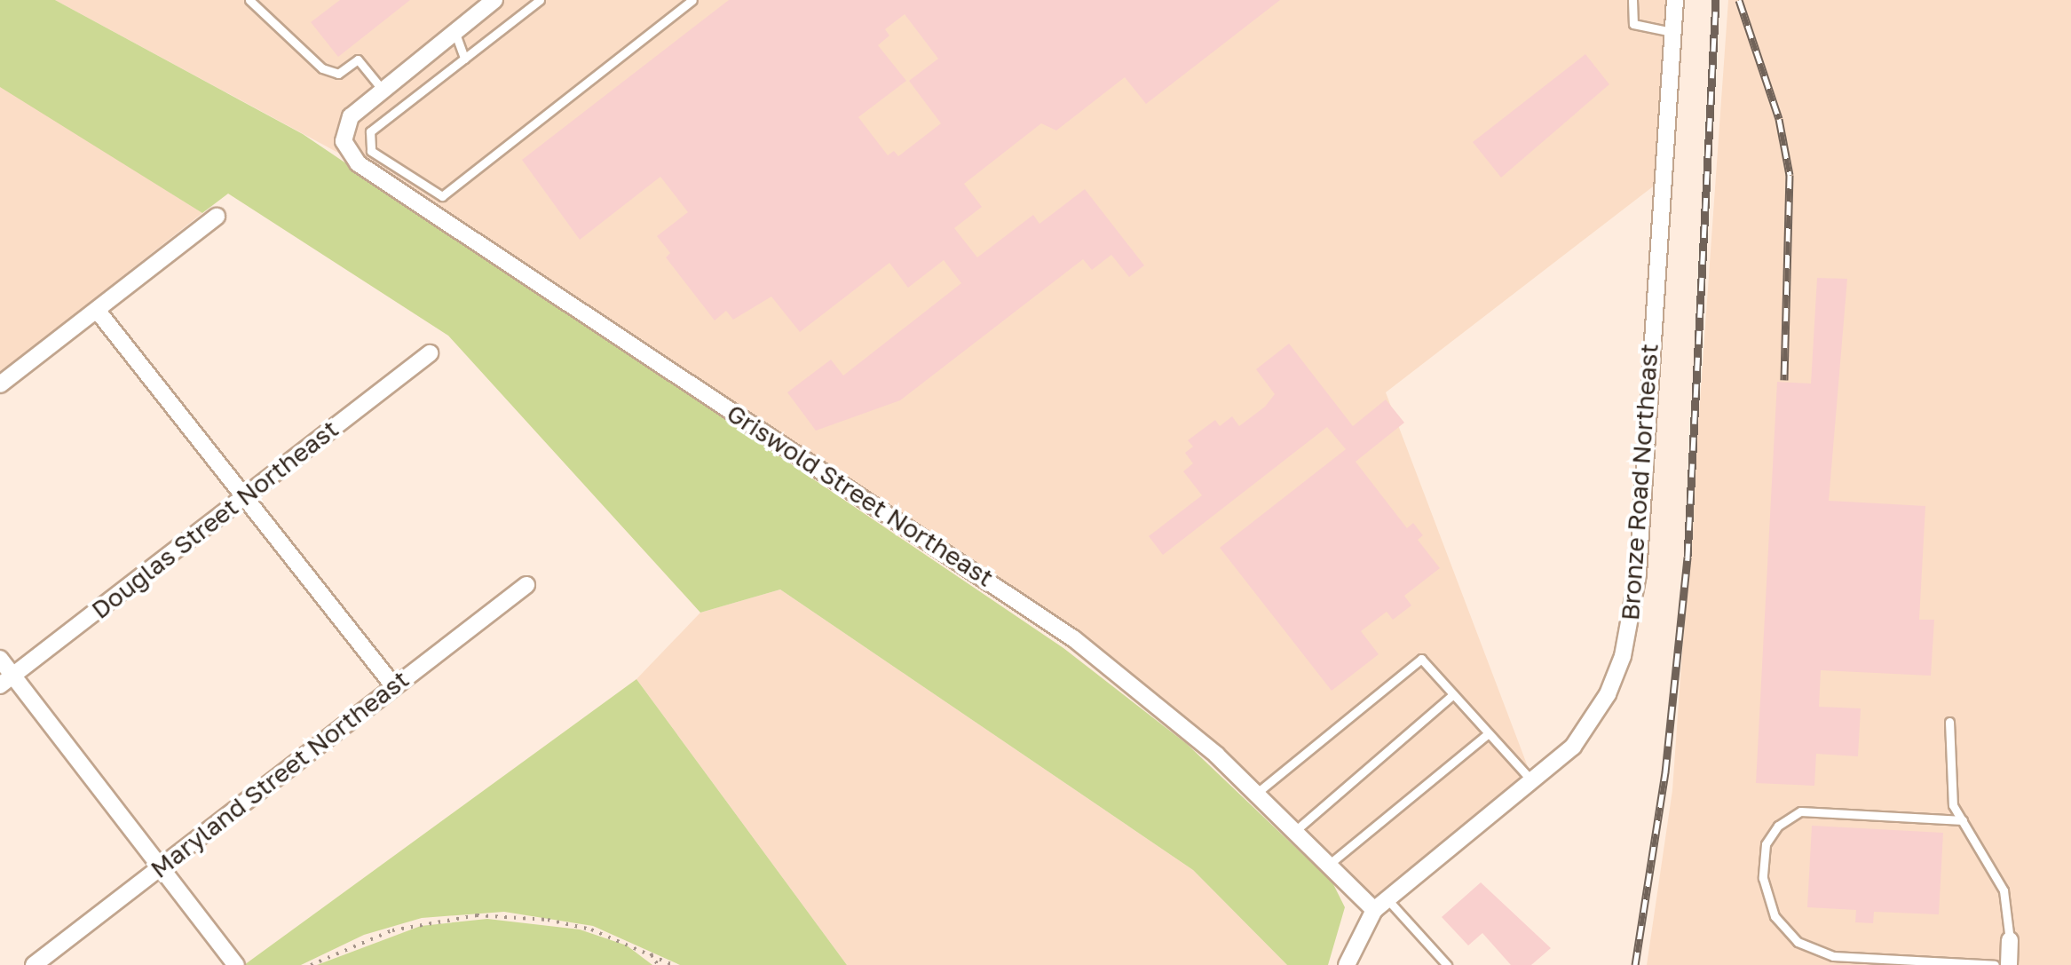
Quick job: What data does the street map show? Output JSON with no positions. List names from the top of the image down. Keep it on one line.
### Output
{"streets":{"street":["Bronze Road Northeast","Griswold Street Northeast","Douglas Street Northeast","Maryland Street Northeast"]},"crossings":[["Bronze Road Northeast","Griswold Street Northeast"]]}
